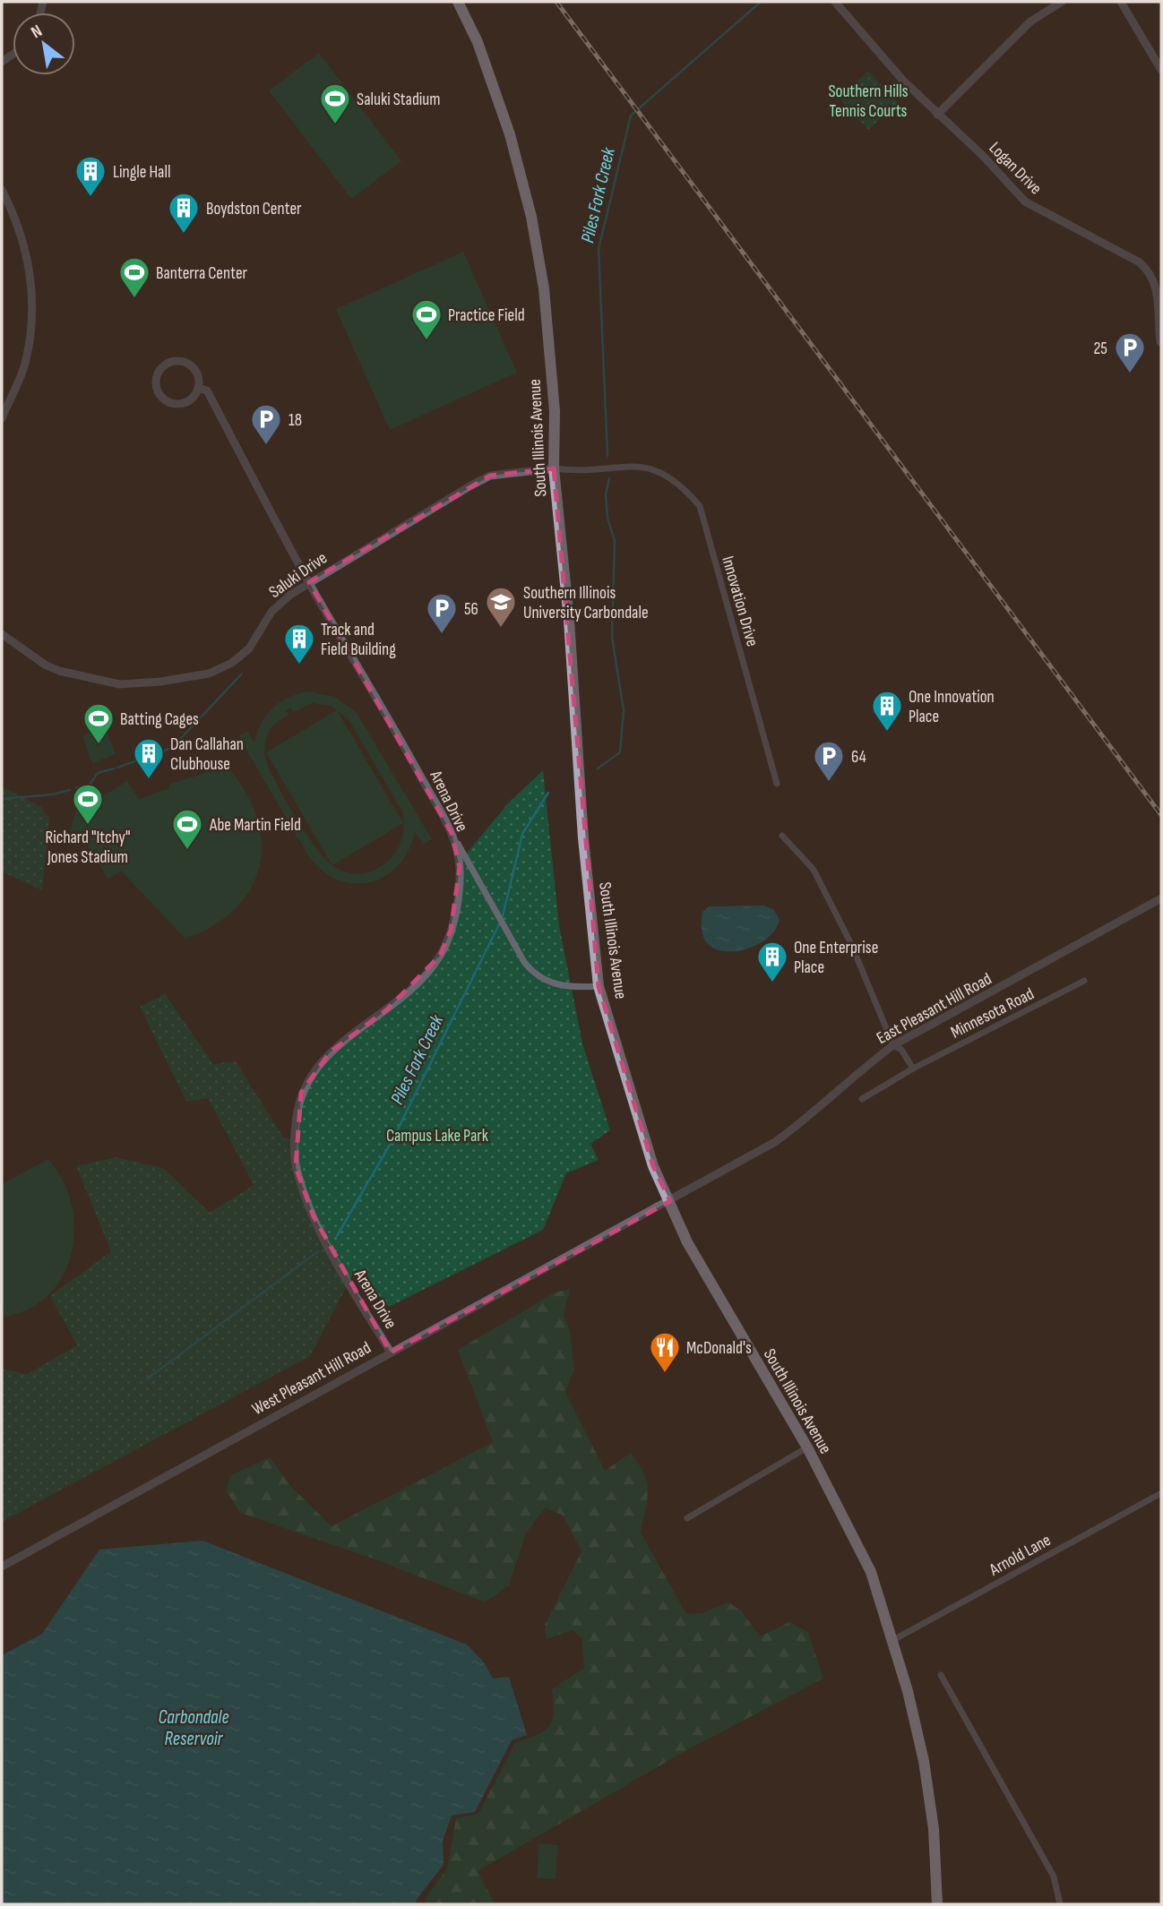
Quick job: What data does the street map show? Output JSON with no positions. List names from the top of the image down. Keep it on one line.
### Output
{"streets":{"highway":["South Illinois Avenue"],"street":["Logan Drive","Saluki Drive","Innovation Drive","Arena Drive","East Pleasant Hill Road","Minnesota Road","West Pleasant Hill Road","Arnold Lane"]},"crossings":[["South Illinois Avenue","Saluki Drive"],["South Illinois Avenue","Innovation Drive"],["South Illinois Avenue","East Pleasant Hill Road"],["South Illinois Avenue","West Pleasant Hill Road"],["South Illinois Avenue","Arnold Lane"],["Saluki Drive","Innovation Drive"],["Saluki Drive","Arena Drive"],["Arena Drive","West Pleasant Hill Road"],["East Pleasant Hill Road","West Pleasant Hill Road"]],"water":["Piles Fork Creek","Carbondale Reservoir"],"parks":["Southern Hills Tennis Courts","Campus Lake Park"],"places":{"sports":["Saluki Stadium","Banterra Center","Practice Field","Batting Cages","Richard \"Itchy\" Jones Stadium","Abe Martin Field"],"building":["Lingle Hall","Boydston Center","Track and Field Building","One Innovation Place","Dan Callahan Clubhouse","One Enterprise Place"],"parking":["25","18","56","64"],"school or university":["Southern Illinois University Carbondale"],"restaurant":["McDonald's"]},"north":"top left"}
